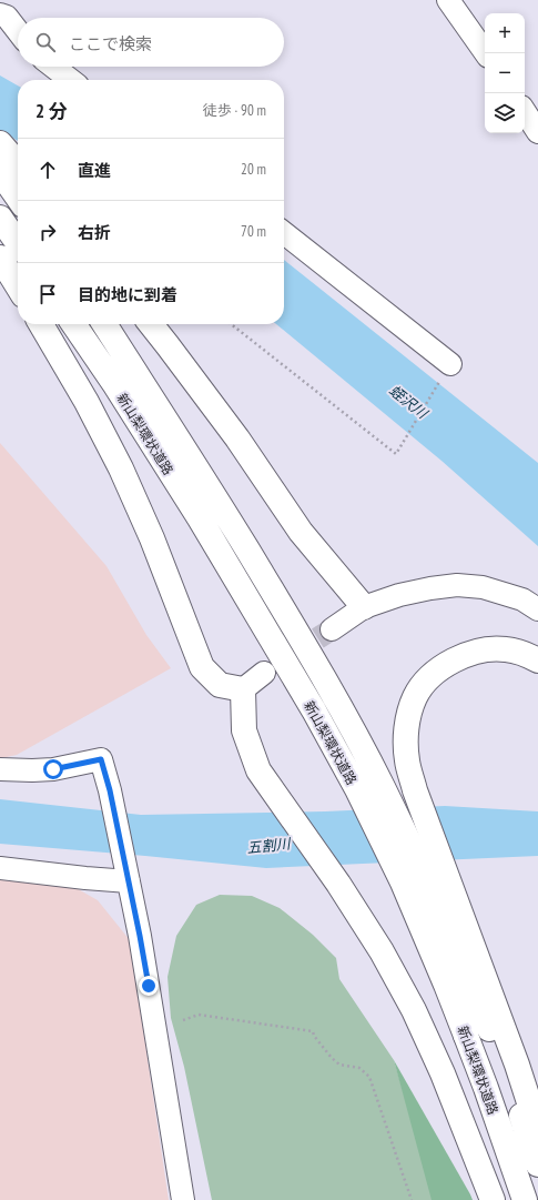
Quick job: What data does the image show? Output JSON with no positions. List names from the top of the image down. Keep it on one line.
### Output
{"streets":{"main road":["新山梨環状道路"]},"water":["蛭沢川","五割川"],"page":{"map_buttons":["+","−"],"search":"ここで検索","heading":["2 分","徒歩 · 90 m"],"list":[["直進","20 m"],["右折","70 m"],"目的地に到着"]}}
